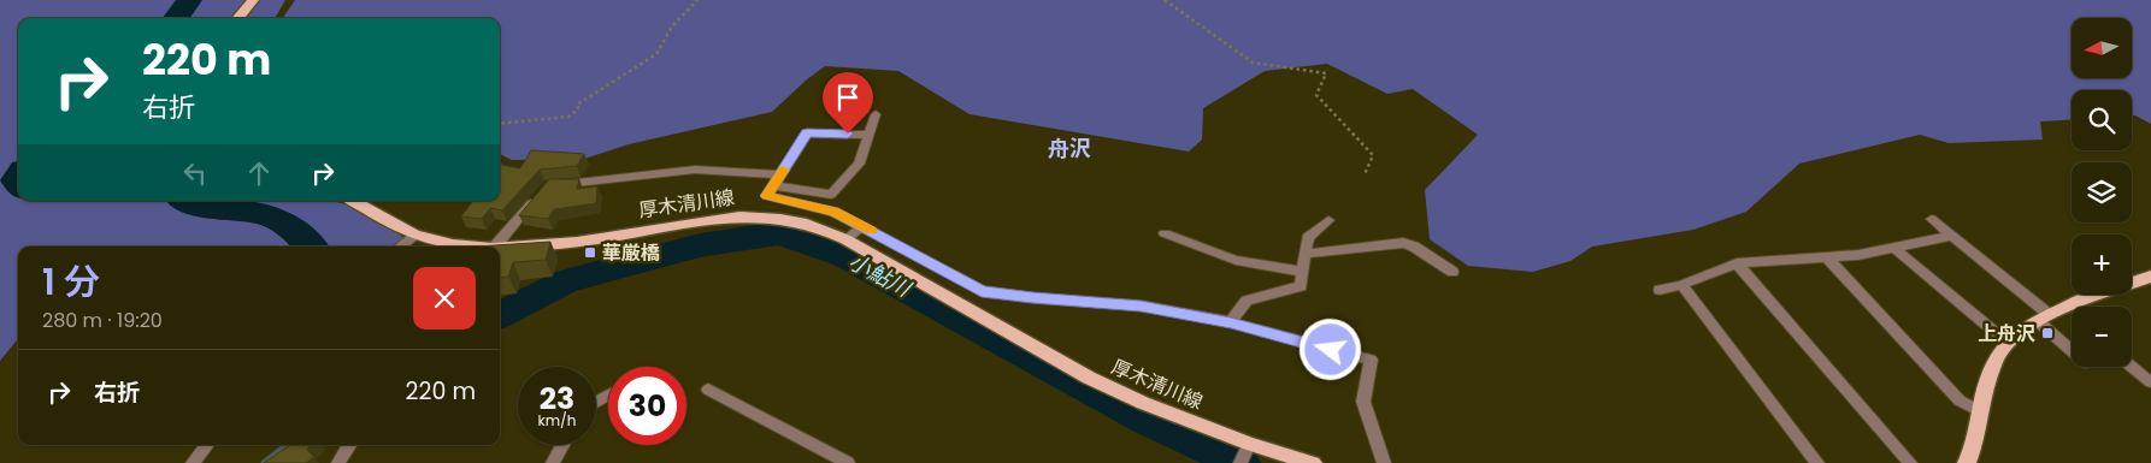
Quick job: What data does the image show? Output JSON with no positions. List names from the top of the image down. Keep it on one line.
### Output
{"streets":{"main road":["厚木清川線"]},"districts":["舟沢"],"water":["小鮎川"],"places":{"transit":["華厳橋","上舟沢"]},"north":"left","page":{"map_buttons":["+","−"],"turn":["220 m","右折"],"heading":["1 分","280 m · 19:20"],"list":[{"name":"右折","value":"220 m"}],"speed":"23 km/h","limit":"30"}}
